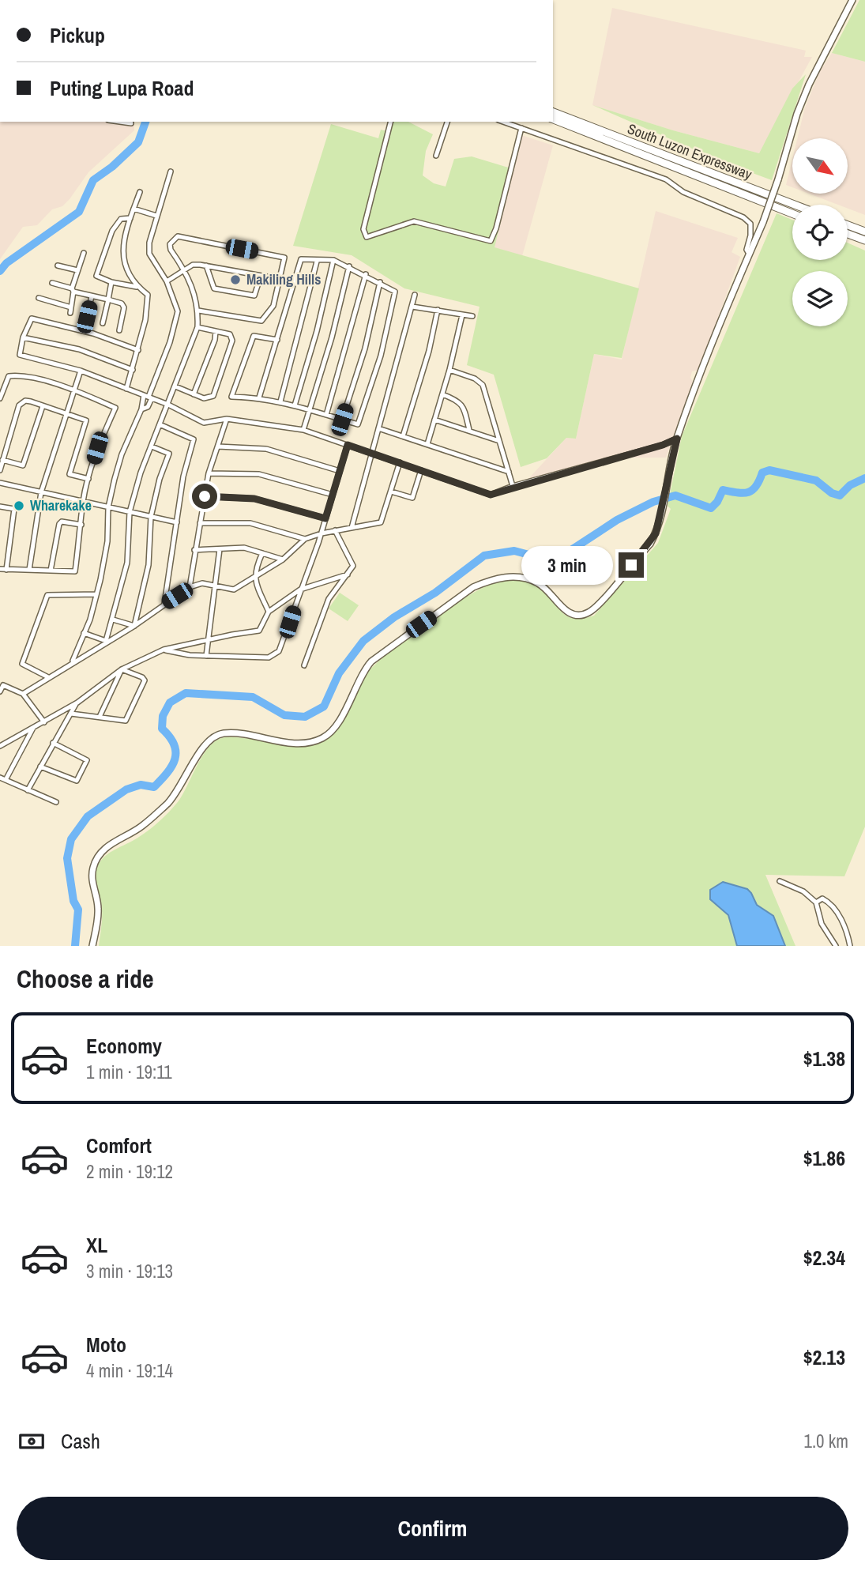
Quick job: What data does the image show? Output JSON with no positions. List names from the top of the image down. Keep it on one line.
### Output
{"streets":{"highway":["South Luzon Expressway"]},"places":["Makiling Hills","Wharekake"],"north":"bottom right","page":{"banner":["Pickup","Puting Lupa Road"],"bubble":"3 min","heading":"Choose a ride","list":[{"name":"Economy","note":"1 min · 19:11","value":"$1.38"},{"name":"Comfort","note":"2 min · 19:12","value":"$1.86"},{"name":"XL","note":"3 min · 19:13","value":"$2.34"},{"name":"Moto","note":"4 min · 19:14","value":"$2.13"}],"pay":["Cash","1.0 km"],"buttons":"Confirm"}}
